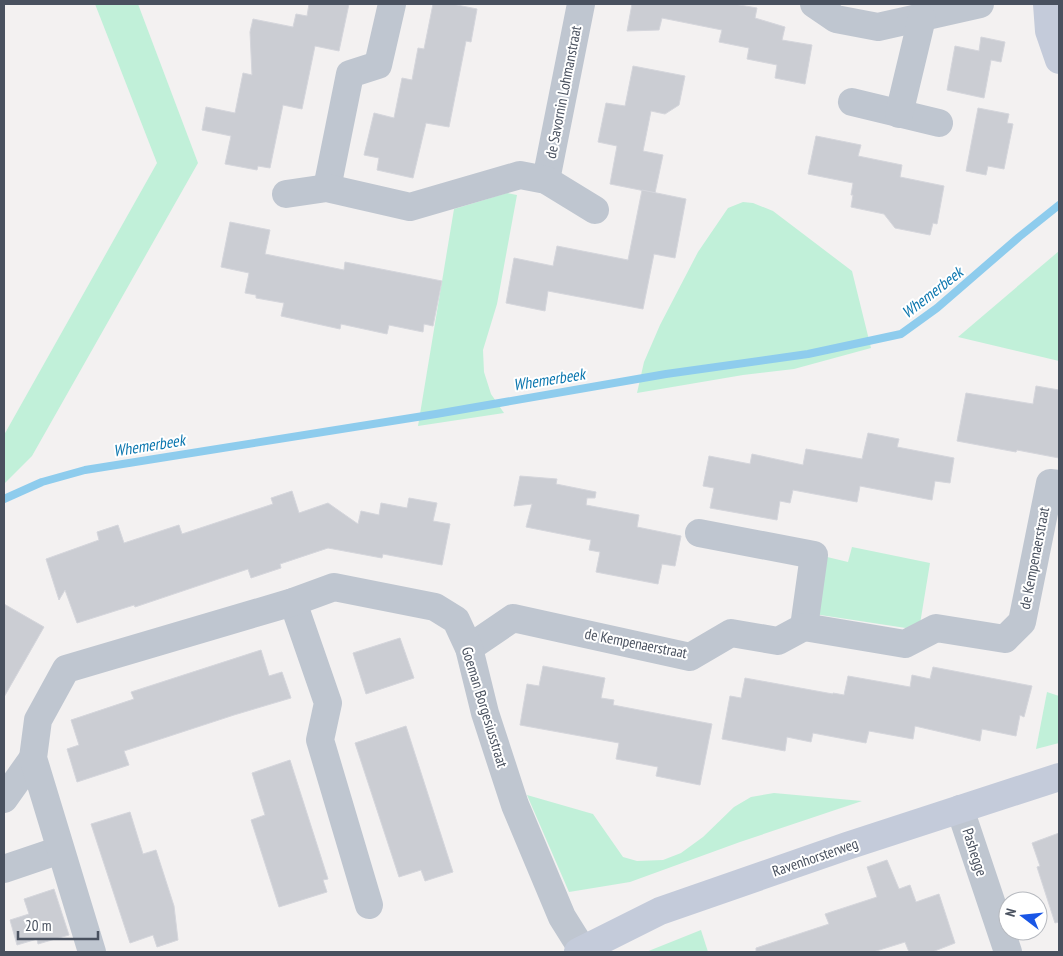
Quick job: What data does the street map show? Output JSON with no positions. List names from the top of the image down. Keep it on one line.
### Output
{"streets":{"street":["de Savornin Lohmanstraat","de Kempenaerstraat","Goeman Borgesiusstraat","Pashegge","Ravenhorsterweg"]},"crossings":[["de Kempenaerstraat","Goeman Borgesiusstraat"],["Goeman Borgesiusstraat","Ravenhorsterweg"],["Pashegge","Ravenhorsterweg"]],"water":["Whemerbeek"],"scale_bar":"20 m","north":"left"}
